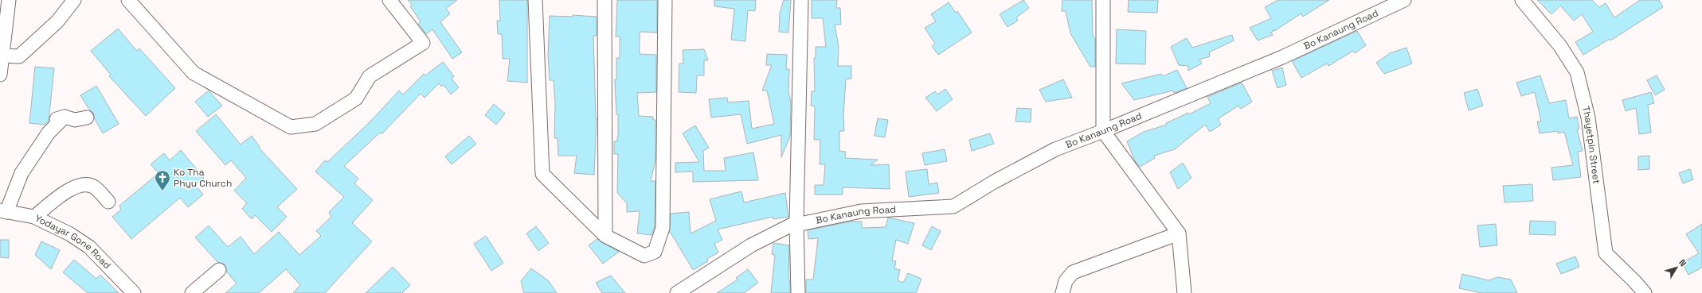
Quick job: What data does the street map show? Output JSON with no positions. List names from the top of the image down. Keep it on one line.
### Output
{"streets":{"street":["Bo Kanaung Road","Thayetpin Street","Yodayar Gone Road"]},"places":{"church":["Ko Tha Phyu Church"]},"north":"top right"}
